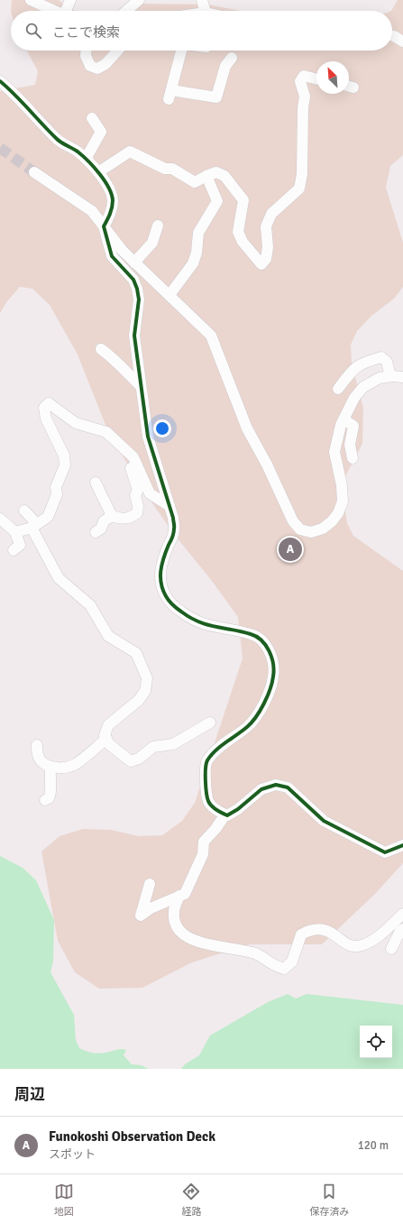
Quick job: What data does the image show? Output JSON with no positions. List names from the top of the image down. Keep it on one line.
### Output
{"north":"top left","page":{"search":"ここで検索","pins":"A","heading":"周辺","list":[{"mark":"A","name":"Funokoshi Observation Deck","note":"スポット","value":"120 m"}],"nav":["地図","経路","保存済み"]}}
